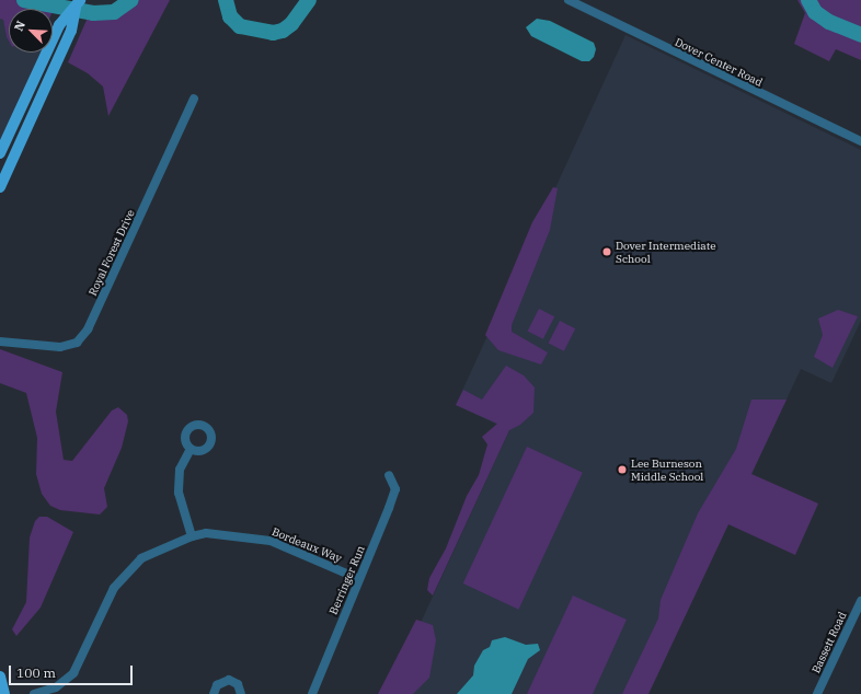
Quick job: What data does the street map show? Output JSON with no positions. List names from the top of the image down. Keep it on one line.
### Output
{"streets":{"street":["Dover Center Road","Royal Forest Drive","Bordeaux Way","Berringer Run","Bassett Road"]},"crossings":[["Bordeaux Way","Berringer Run"]],"places":["Dover Intermediate School","Lee Burneson Middle School"],"scale_bar":"100 m","north":"top left"}
